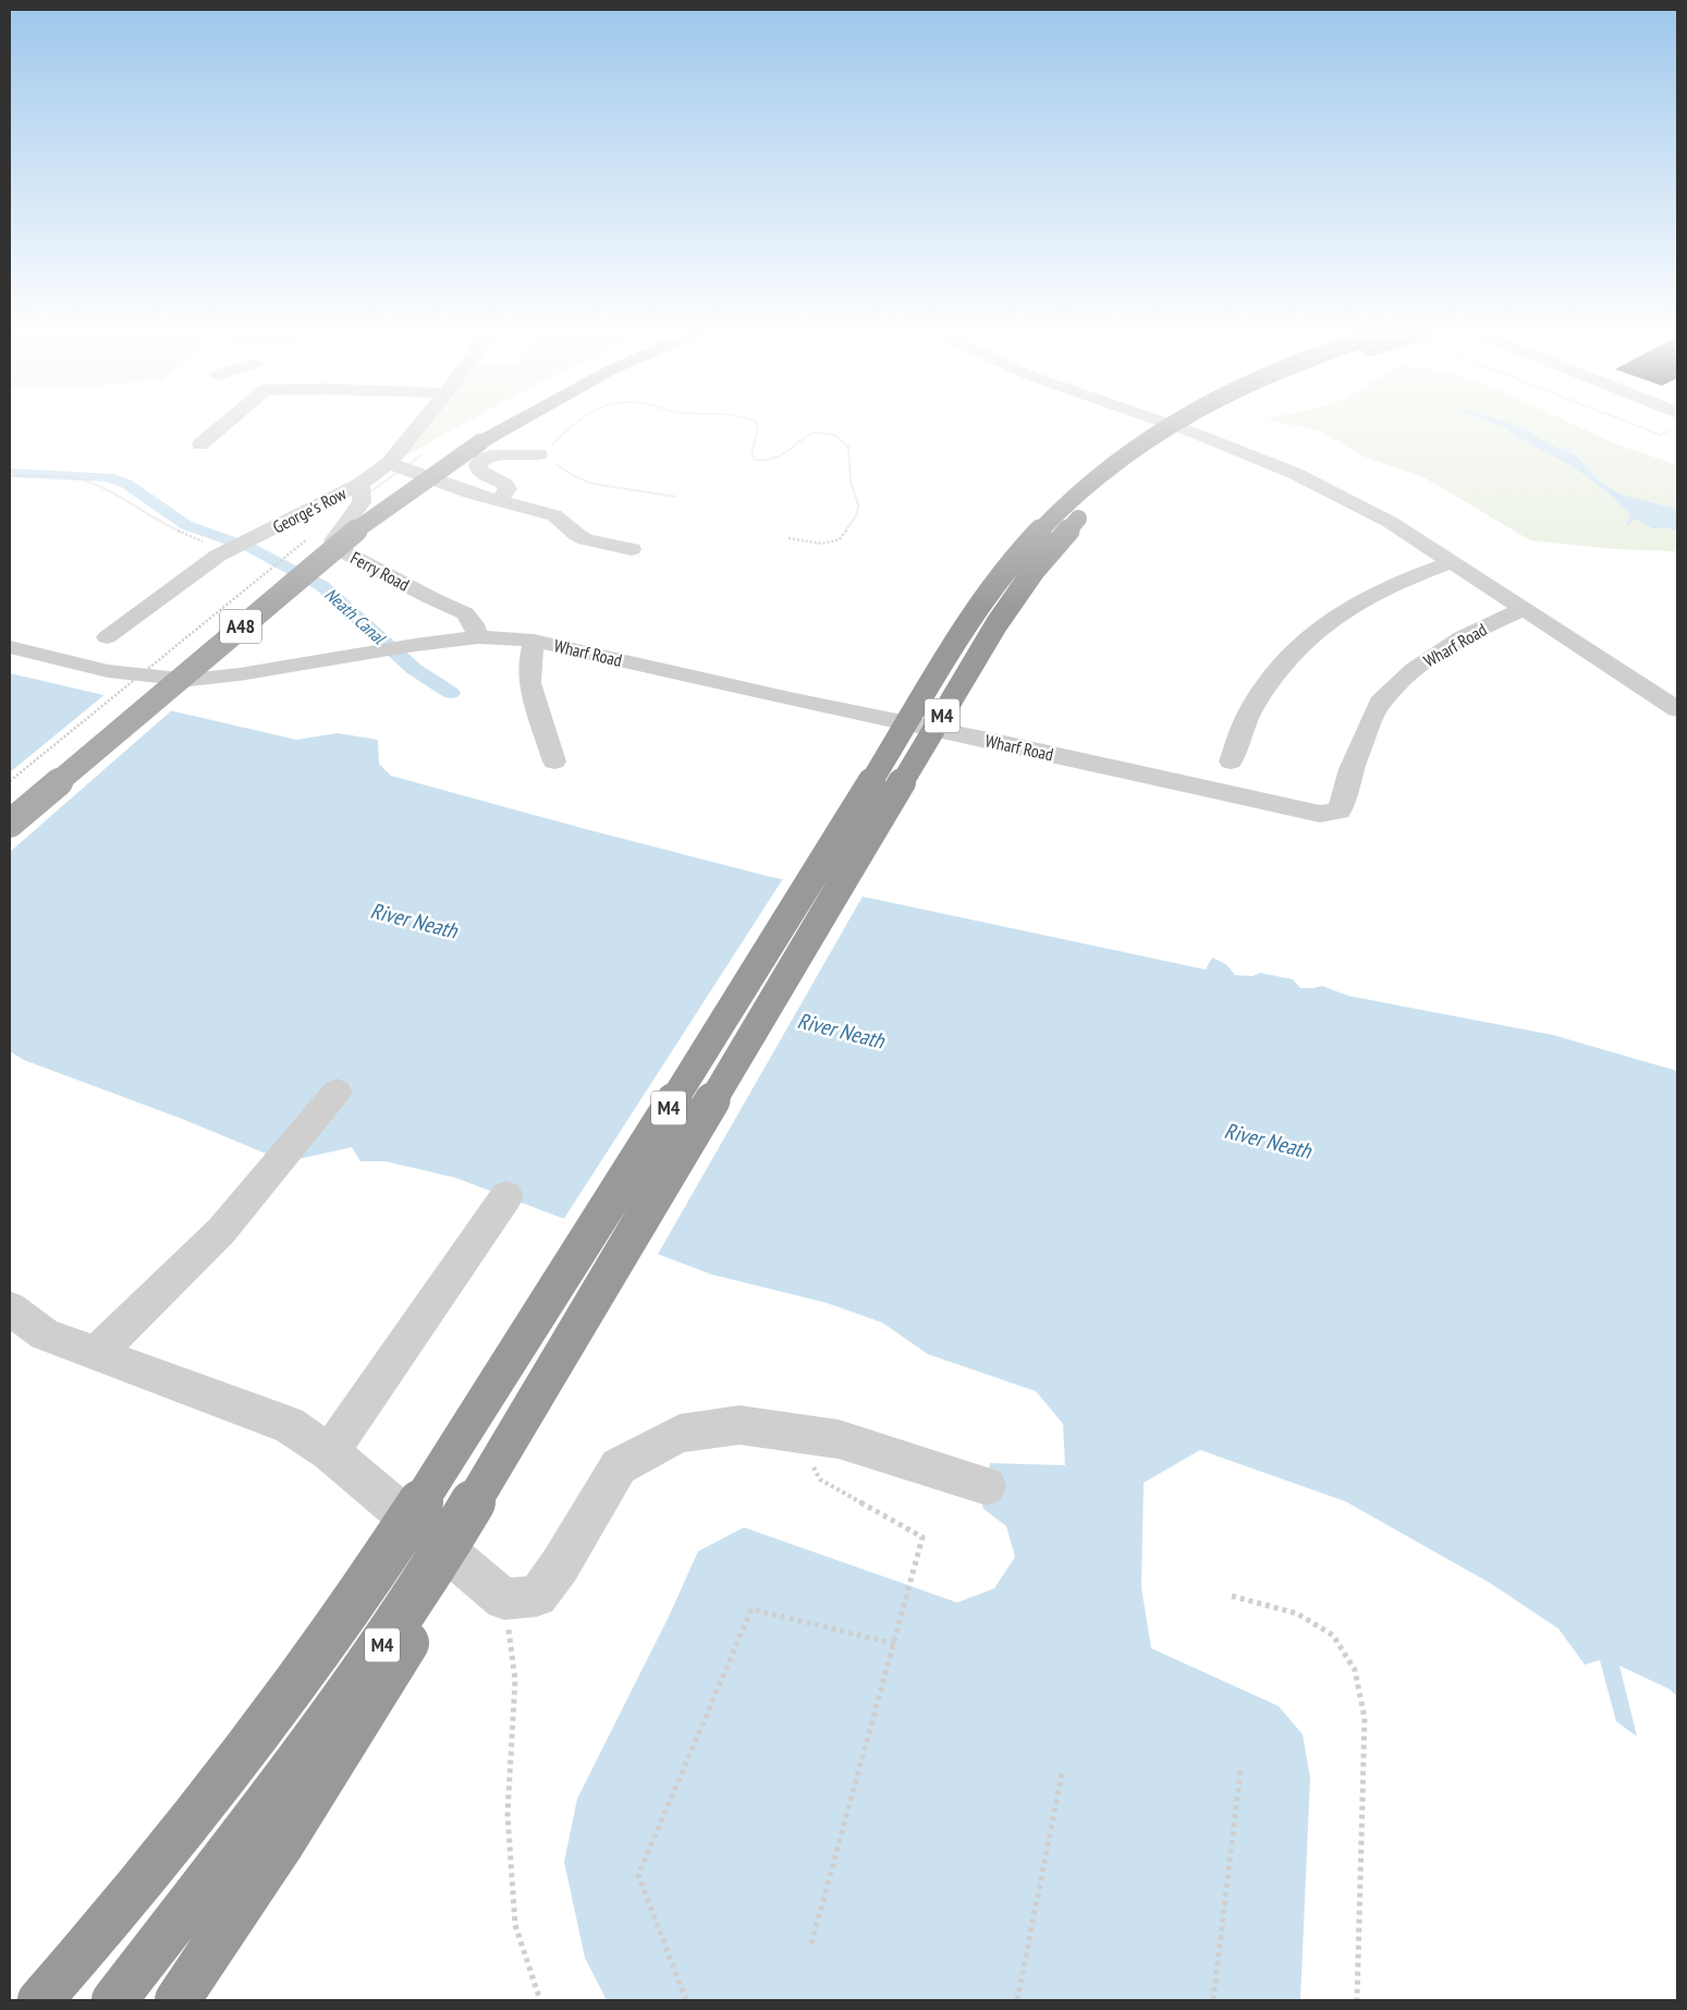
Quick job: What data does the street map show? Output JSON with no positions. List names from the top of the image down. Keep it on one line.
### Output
{"streets":{"highway":["M4"],"main road":["A48"],"street":["George's Row","Ferry Road","Wharf Road"]},"crossings":[["George's Row","Ferry Road"],["Ferry Road","Wharf Road"],["A48","Wharf Road"]],"water":["Neath Canal","River Neath"]}
